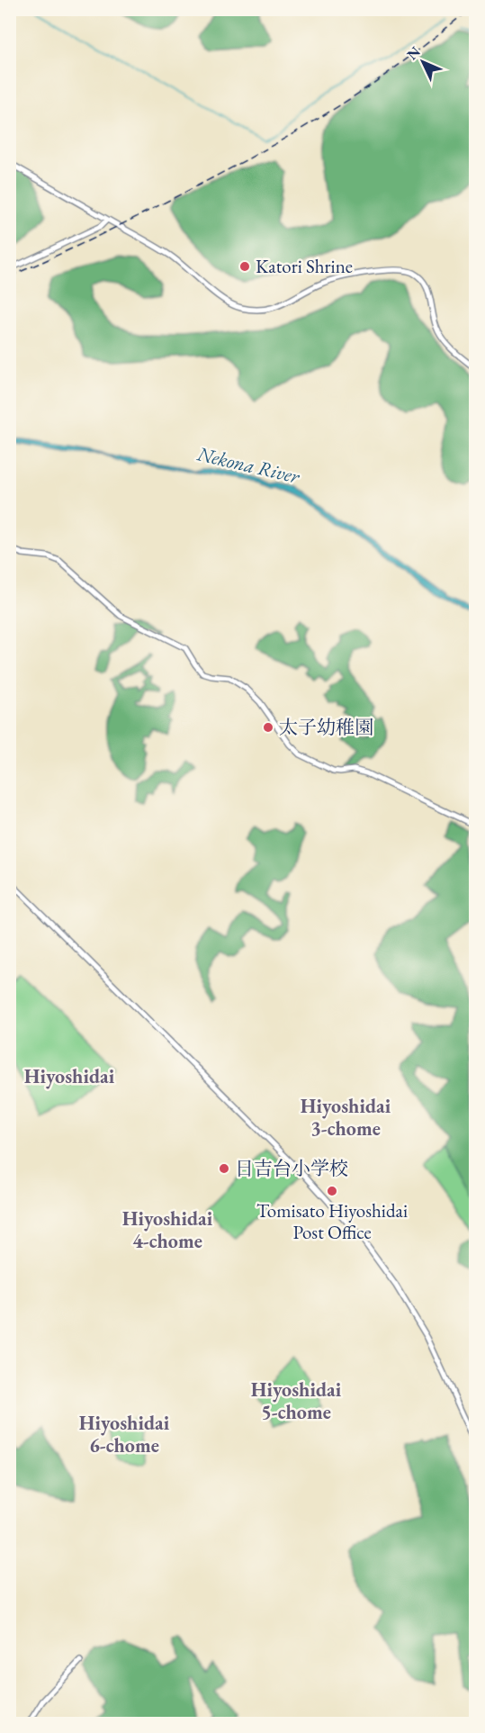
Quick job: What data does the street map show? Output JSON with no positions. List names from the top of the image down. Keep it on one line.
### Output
{"districts":["Hiyoshidai","Hiyoshidai 3-chome","Hiyoshidai 4-chome","Hiyoshidai 5-chome","Hiyoshidai 6-chome"],"water":["Nekona River"],"places":["Katori Shrine","太子幼稚園","日吉台小学校","Tomisato Hiyoshidai Post Office"],"north":"top left"}
